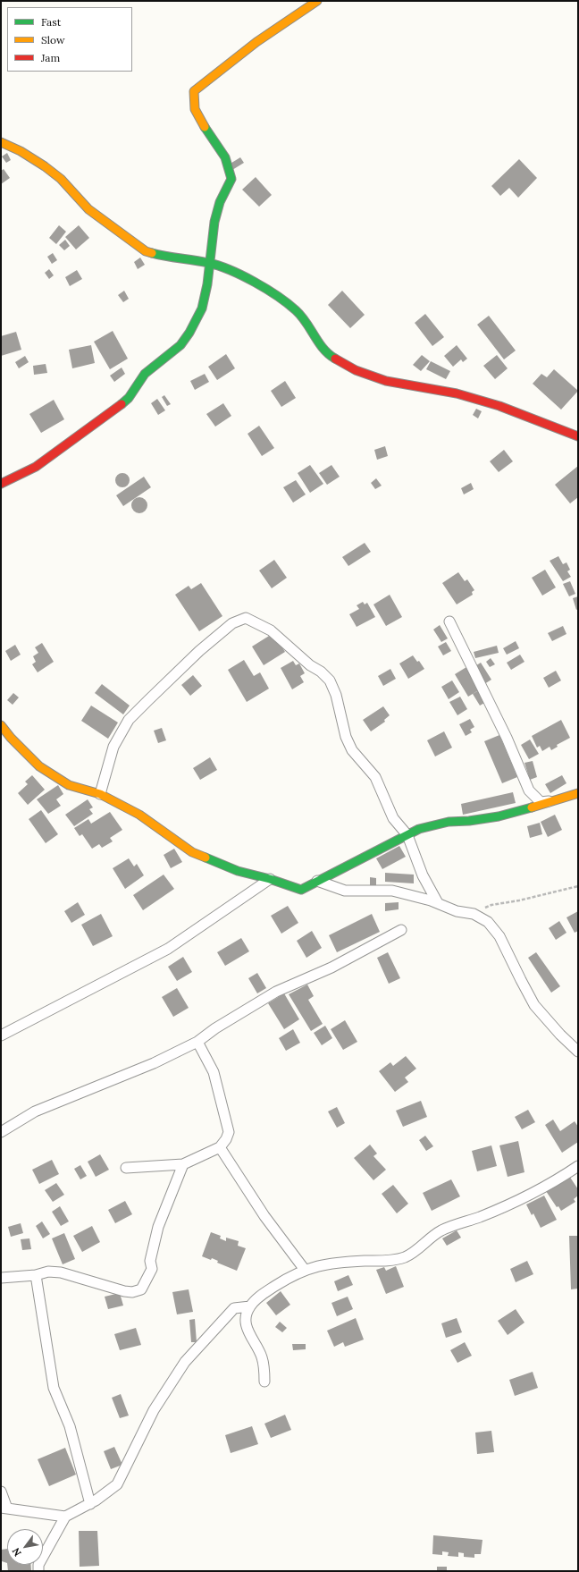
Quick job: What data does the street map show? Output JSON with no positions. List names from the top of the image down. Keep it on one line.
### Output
{"legend":["Fast","Slow","Jam"],"north":"bottom left"}
